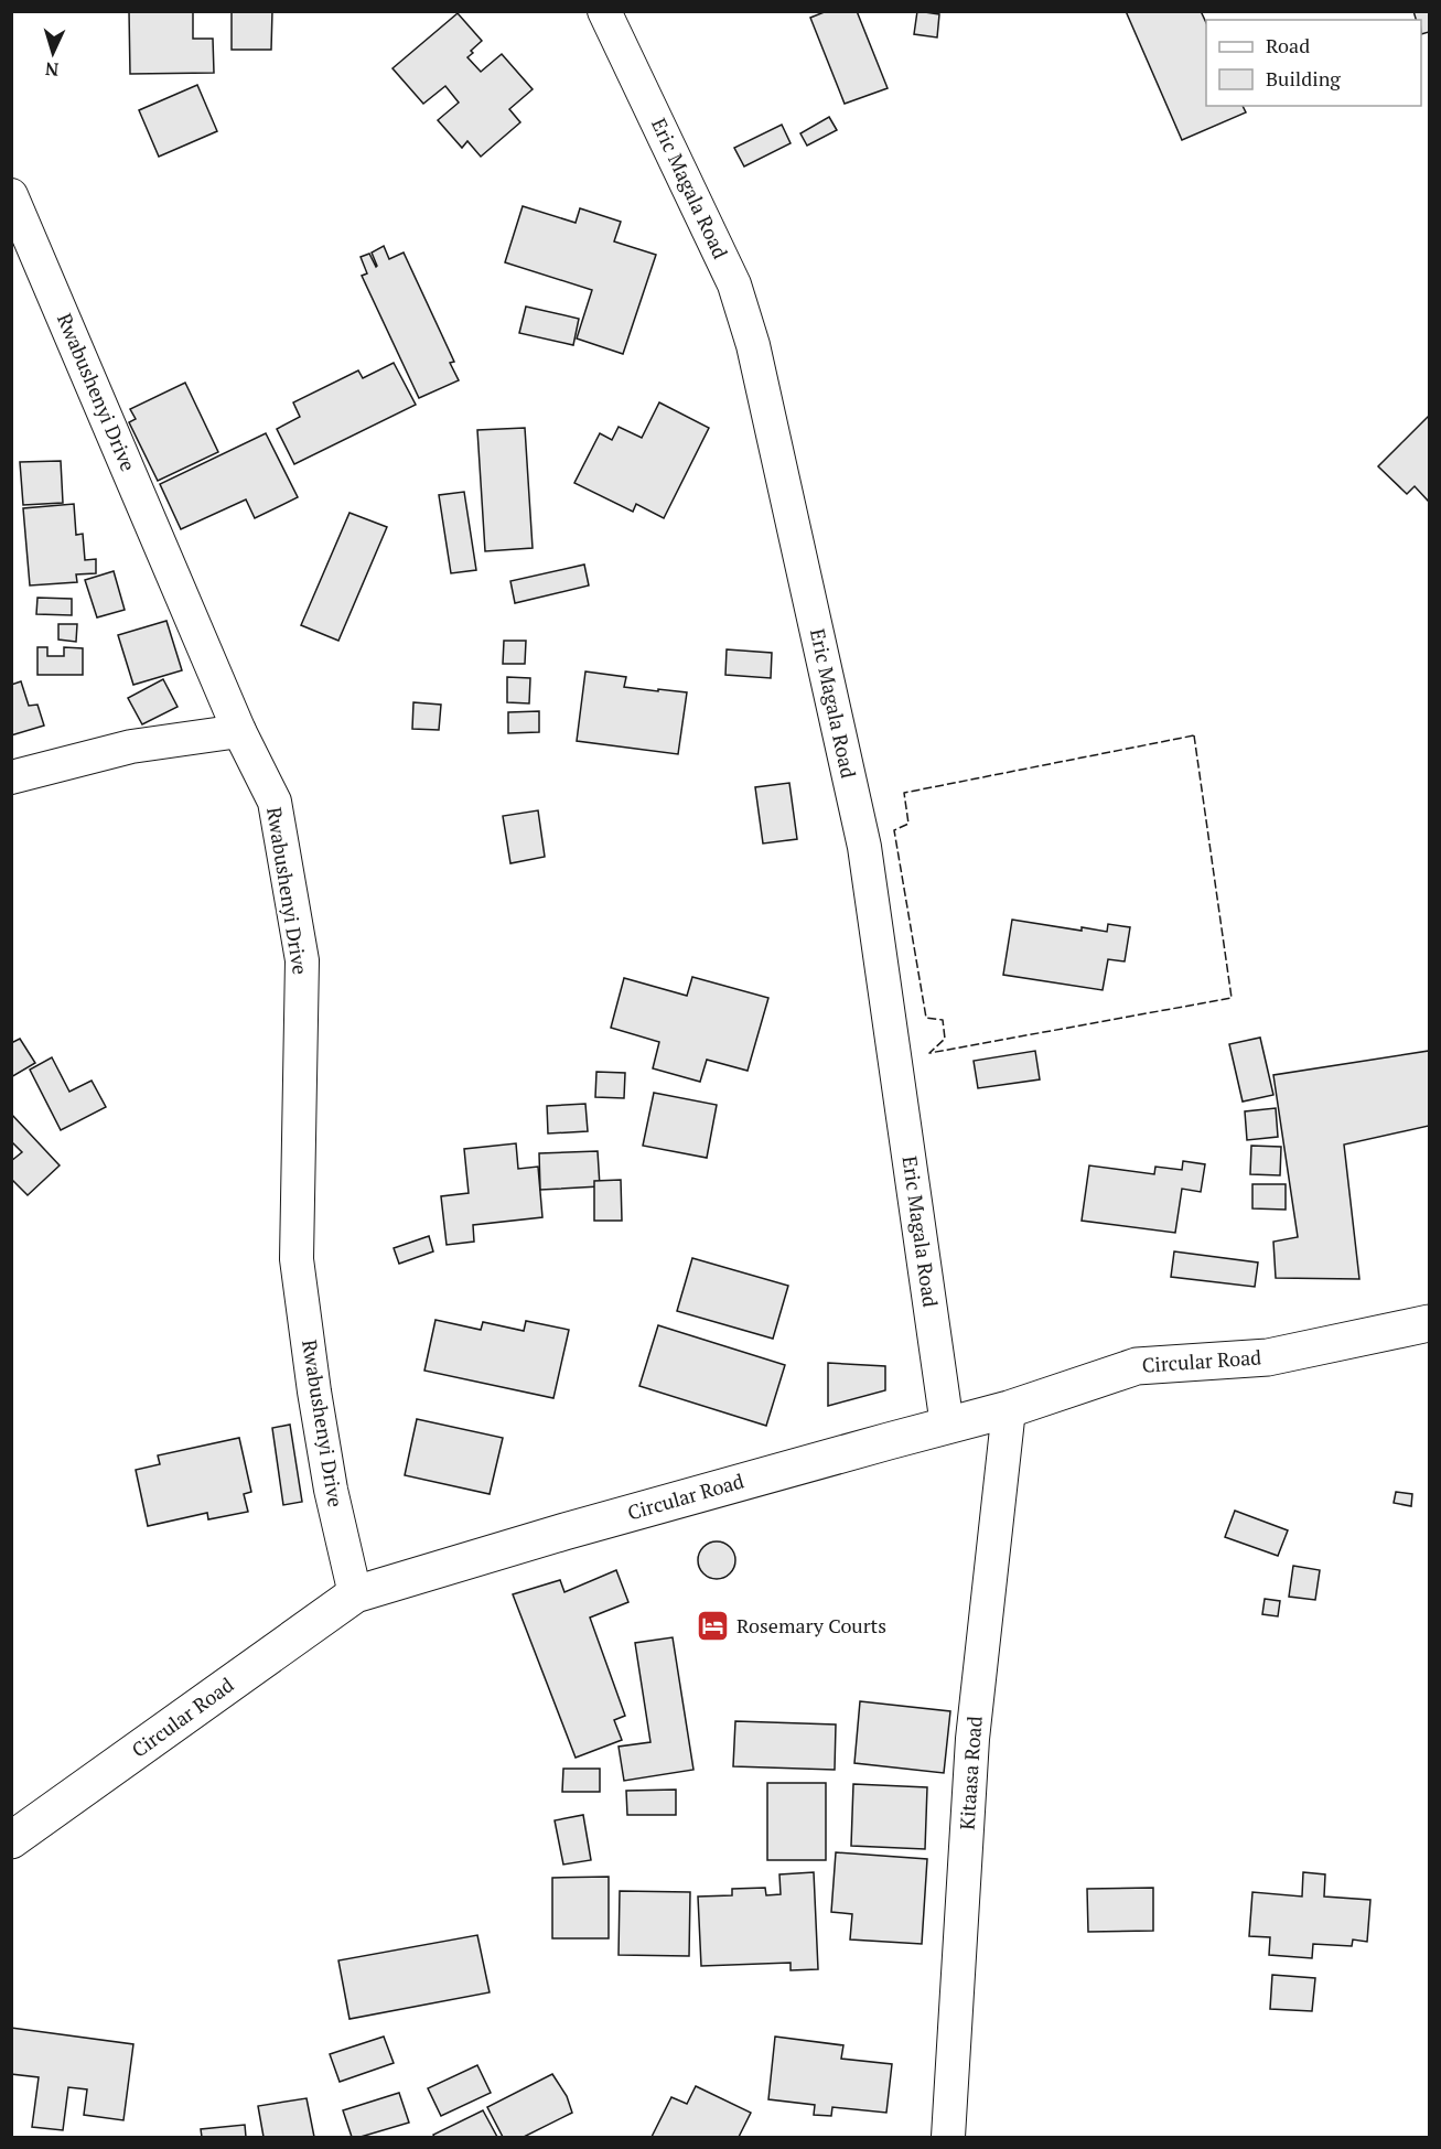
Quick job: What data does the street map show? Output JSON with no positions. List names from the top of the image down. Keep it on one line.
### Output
{"streets":{"street":["Eric Magala Road","Rwabushenyi Drive","Circular Road","Kitaasa Road"]},"crossings":[["Eric Magala Road","Circular Road"],["Rwabushenyi Drive","Circular Road"],["Circular Road","Kitaasa Road"]],"places":{"hotel":["Rosemary Courts"]},"legend":["Road","Building"],"north":"bottom"}
